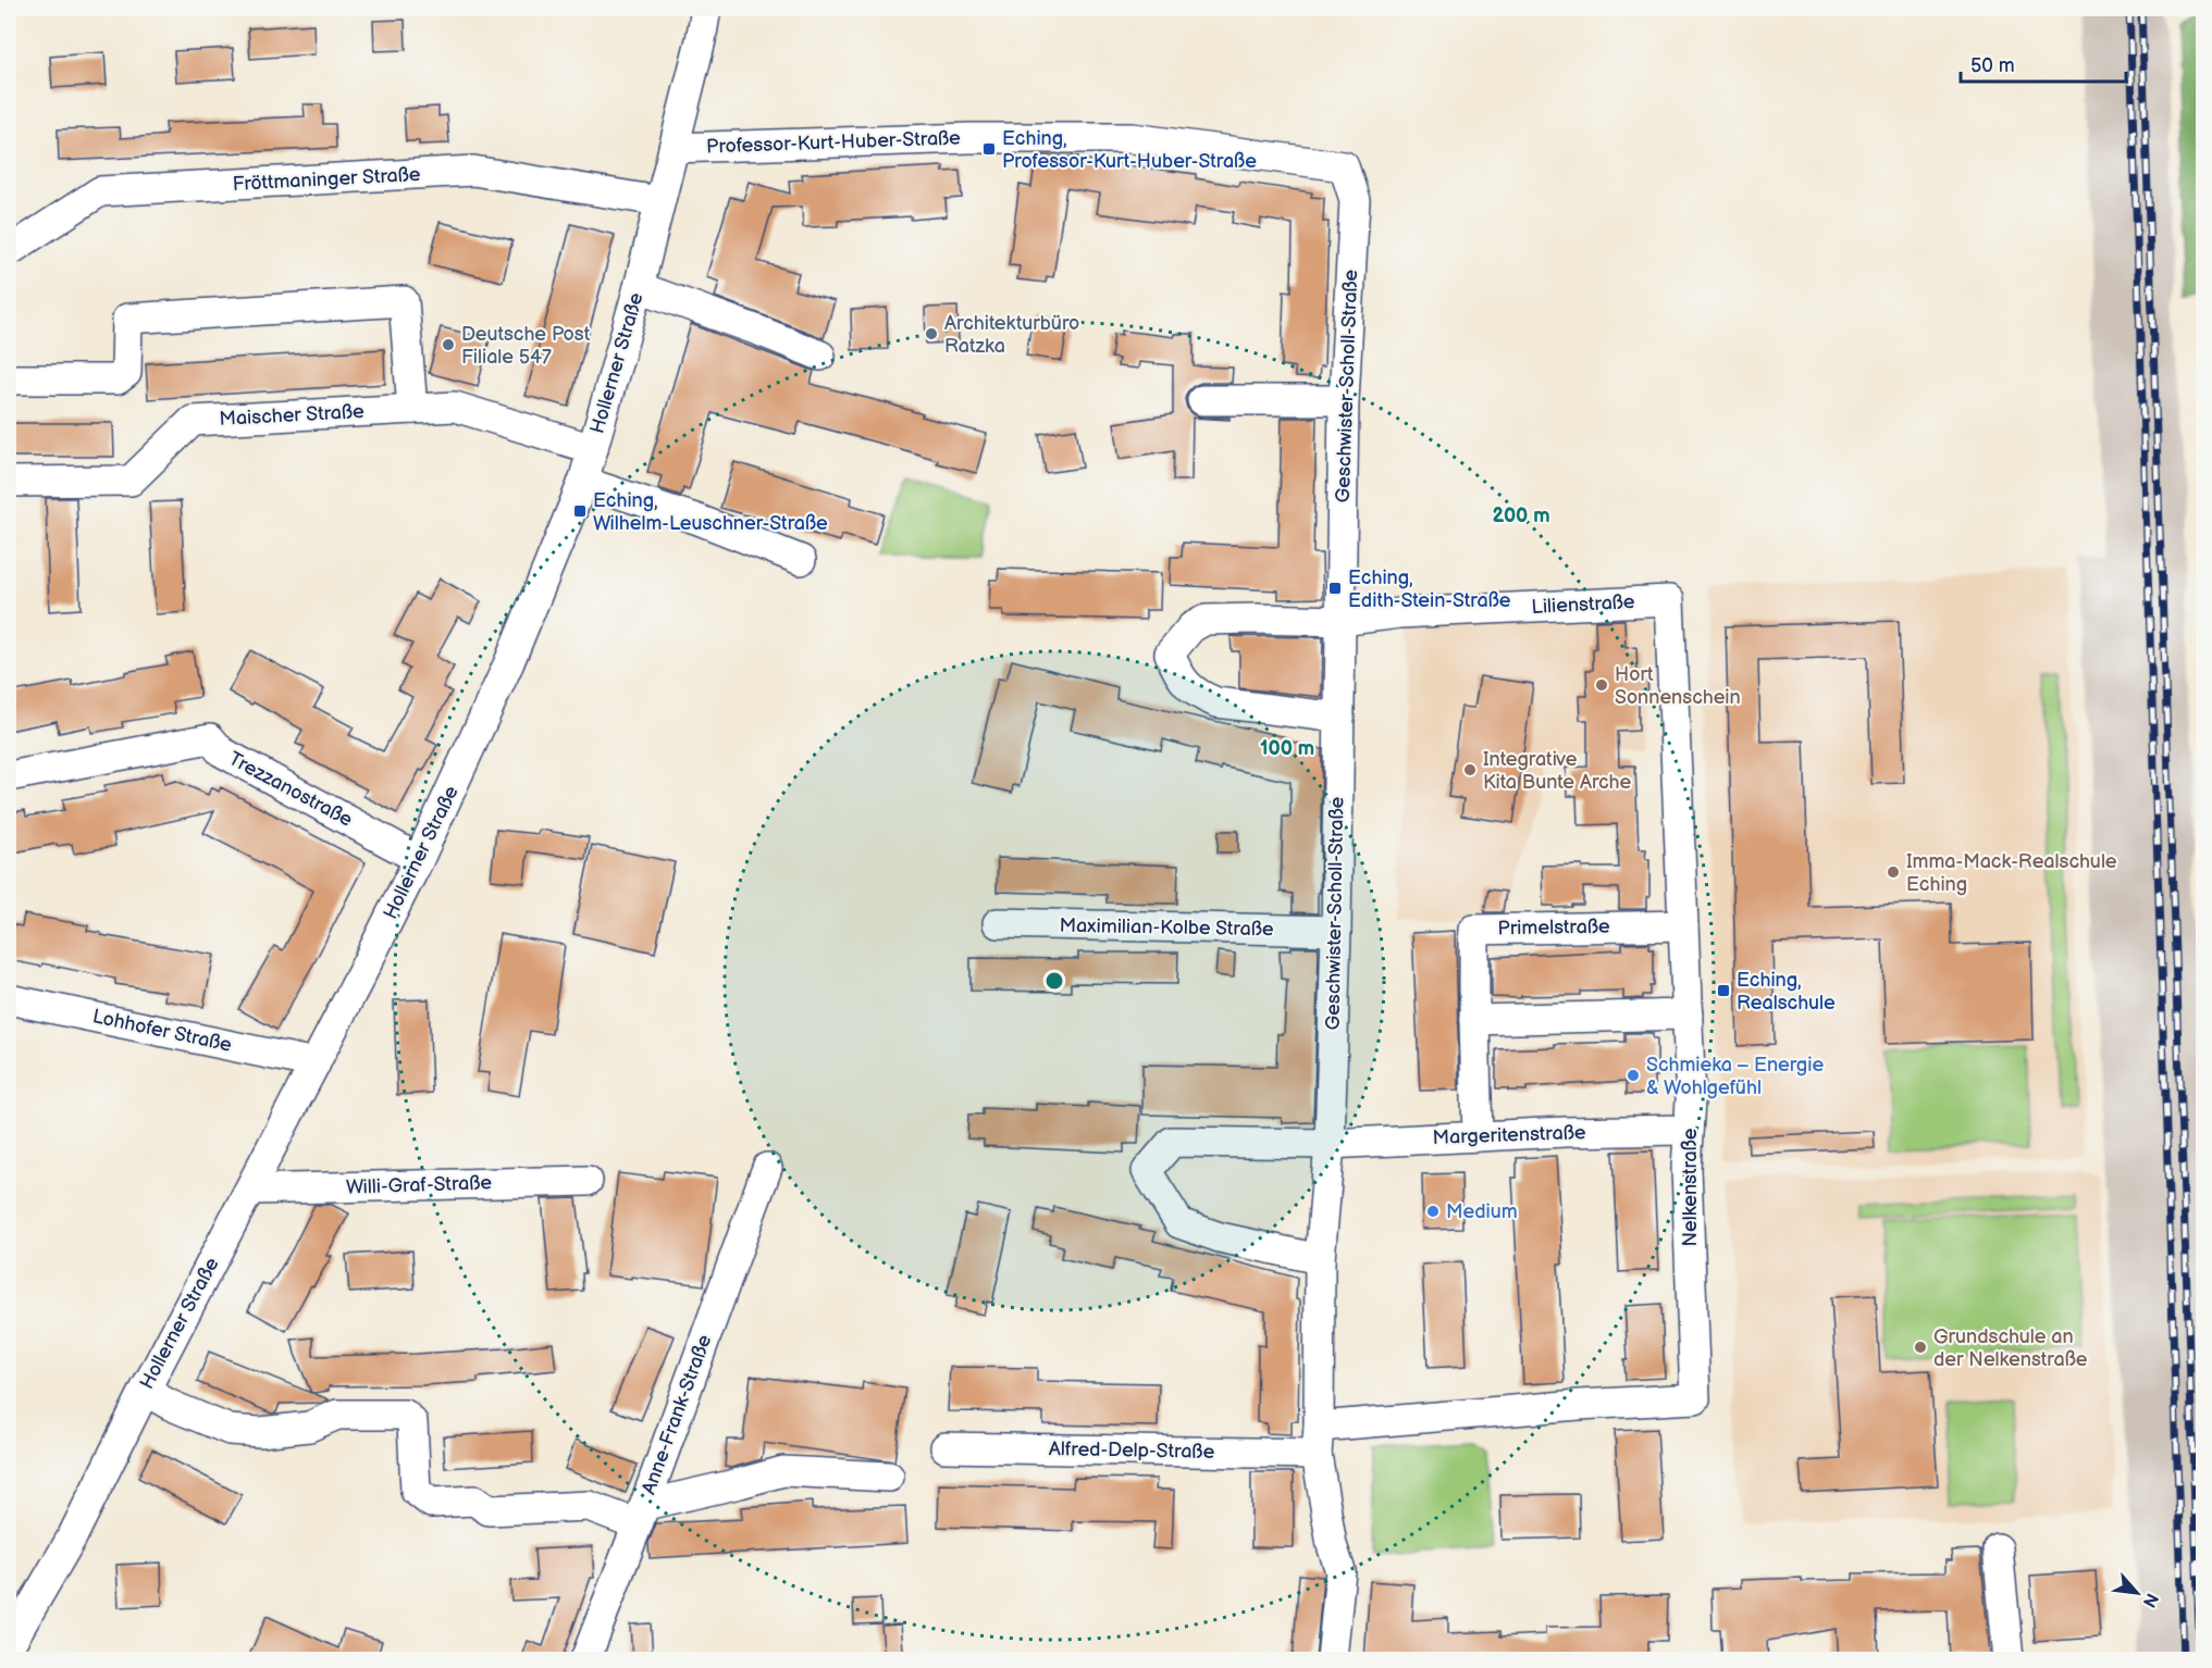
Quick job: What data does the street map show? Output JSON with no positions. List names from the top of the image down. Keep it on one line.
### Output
{"streets":{"street":["Professor-Kurt-Huber-Straße","Fröttmaninger Straße","Hollerner Straße","Geschwister-Scholl-Straße","Maischer Straße","Lilienstraße","Trezzanostraße","Maximilian-Kolbe Straße","Primelstraße","Lohhofer Straße","Margeritenstraße","Willi-Graf-Straße","Nelkenstraße","Anne-Frank-Straße","Alfred-Delp-Straße"]},"crossings":[["Professor-Kurt-Huber-Straße","Hollerner Straße"],["Professor-Kurt-Huber-Straße","Geschwister-Scholl-Straße"],["Fröttmaninger Straße","Hollerner Straße"],["Hollerner Straße","Maischer Straße"],["Hollerner Straße","Trezzanostraße"],["Hollerner Straße","Lohhofer Straße"],["Hollerner Straße","Willi-Graf-Straße"],["Geschwister-Scholl-Straße","Lilienstraße"],["Geschwister-Scholl-Straße","Maximilian-Kolbe Straße"],["Geschwister-Scholl-Straße","Margeritenstraße"],["Geschwister-Scholl-Straße","Nelkenstraße"],["Geschwister-Scholl-Straße","Alfred-Delp-Straße"],["Lilienstraße","Nelkenstraße"],["Primelstraße","Margeritenstraße"],["Primelstraße","Nelkenstraße"],["Margeritenstraße","Nelkenstraße"],["Nelkenstraße","Alfred-Delp-Straße"]],"places":{"transit":["Eching, Professor-Kurt-Huber-Straße","Eching, Wilhelm-Leuschner-Straße","Eching, Edith-Stein-Straße","Eching, Realschule"],"other":["Architekturbüro Ratzka","Deutsche Post Filiale 547","Hort Sonnenschein","Integrative Kita Bunte Arche","Imma-Mack-Realschule Eching","Schmieka – Energie & Wohlgefühl","Medium","Grundschule an der Nelkenstraße"]},"scale_bar":"50 m","north":"bottom right","rings":["200 m","100 m"]}
